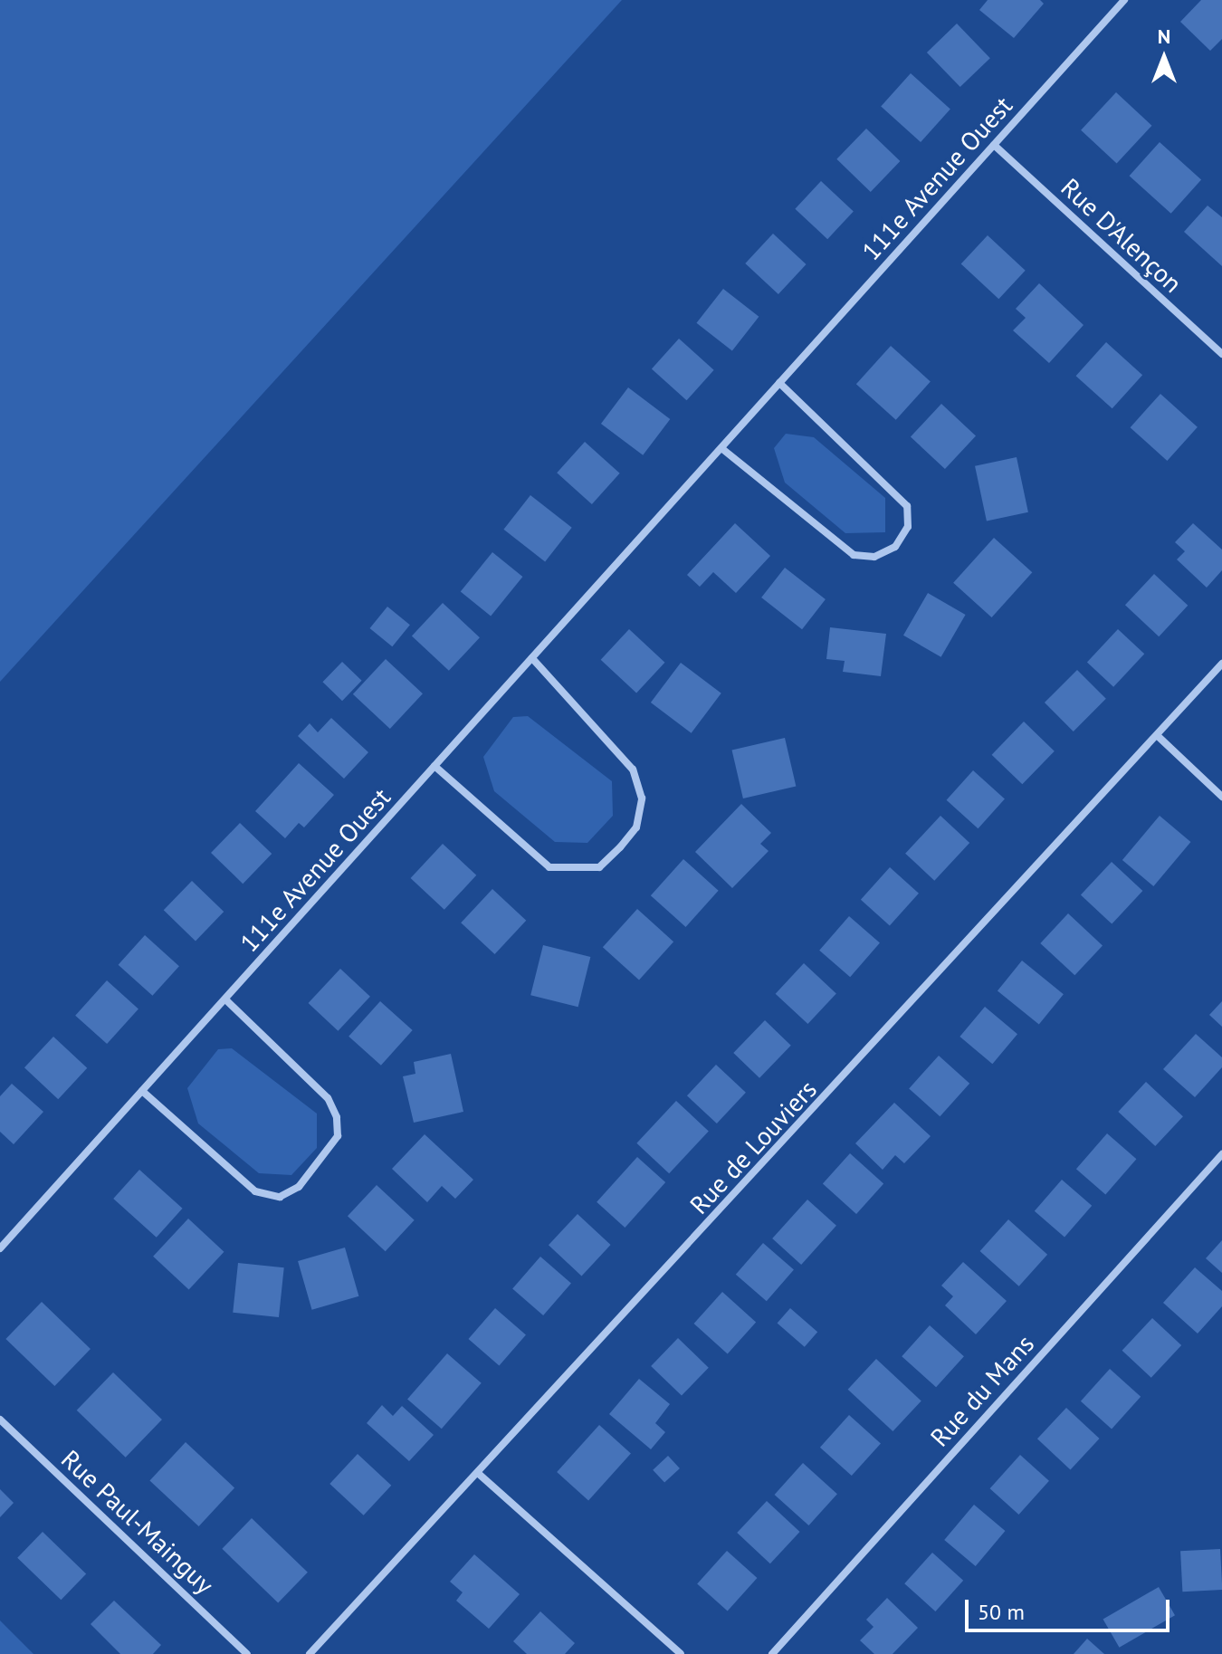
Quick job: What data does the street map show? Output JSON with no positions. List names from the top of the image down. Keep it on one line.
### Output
{"streets":{"street":["111e Avenue Ouest","Rue D'Alençon","Rue de Louviers","Rue du Mans","Rue Paul-Mainguy"]},"crossings":[["111e Avenue Ouest","Rue D'Alençon"]],"scale_bar":"50 m","north":"top"}
